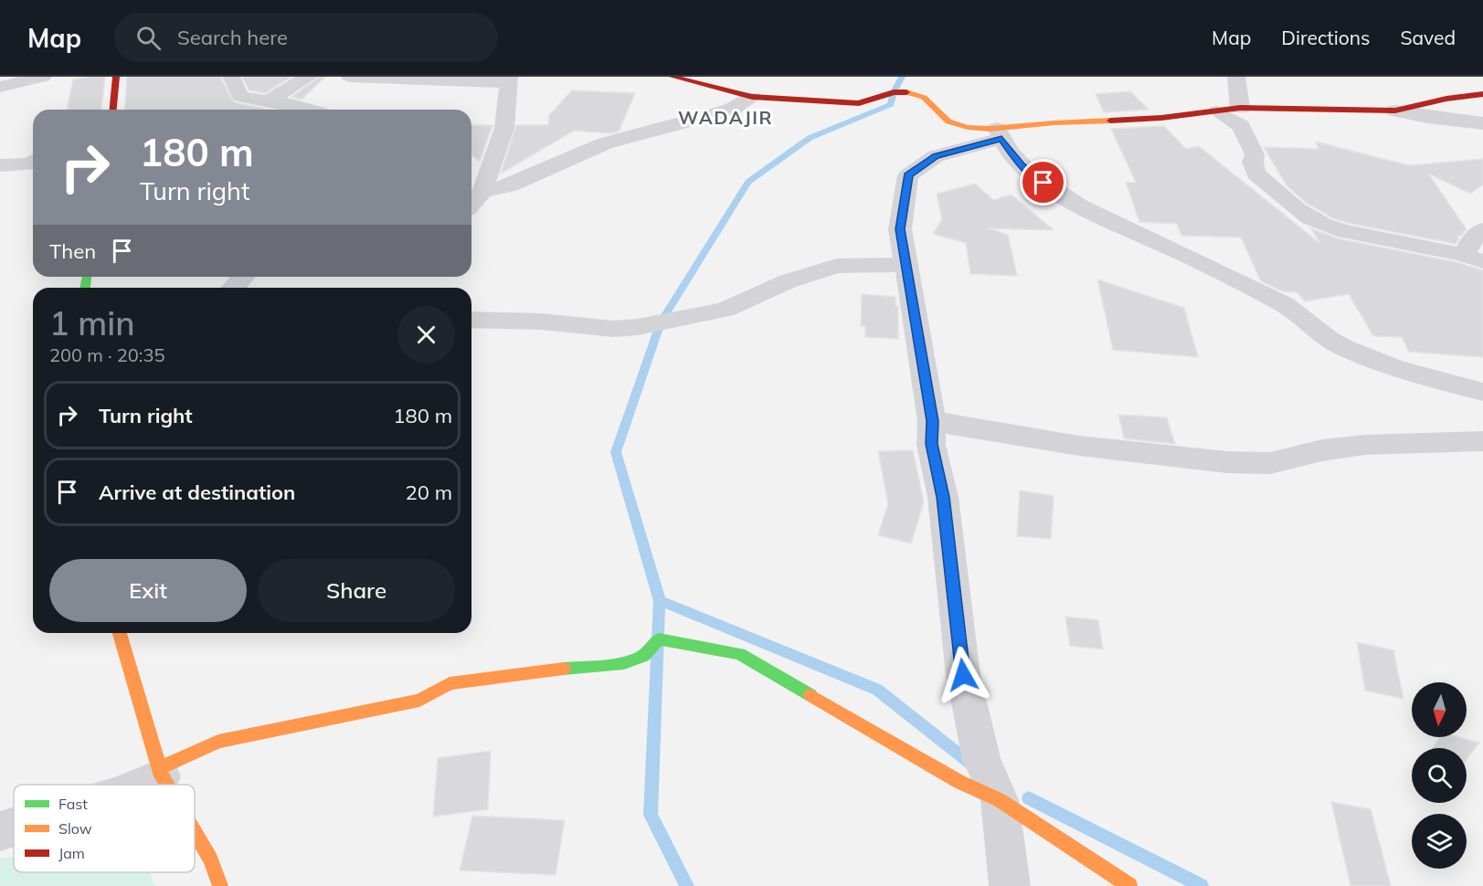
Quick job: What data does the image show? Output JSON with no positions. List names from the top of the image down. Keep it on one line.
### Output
{"districts":["WADAJIR"],"legend":["Fast","Slow","Jam"],"north":"bottom","page":{"header":"Map","search":"Search here","nav":["Map","Directions","Saved"],"turn":["180 m","Turn right"],"then":"Then","heading":["1 min","200 m · 20:35"],"list":[{"name":"Turn right","value":"180 m"},{"name":"Arrive at destination","value":"20 m"}],"buttons":["Exit","Share"]}}
